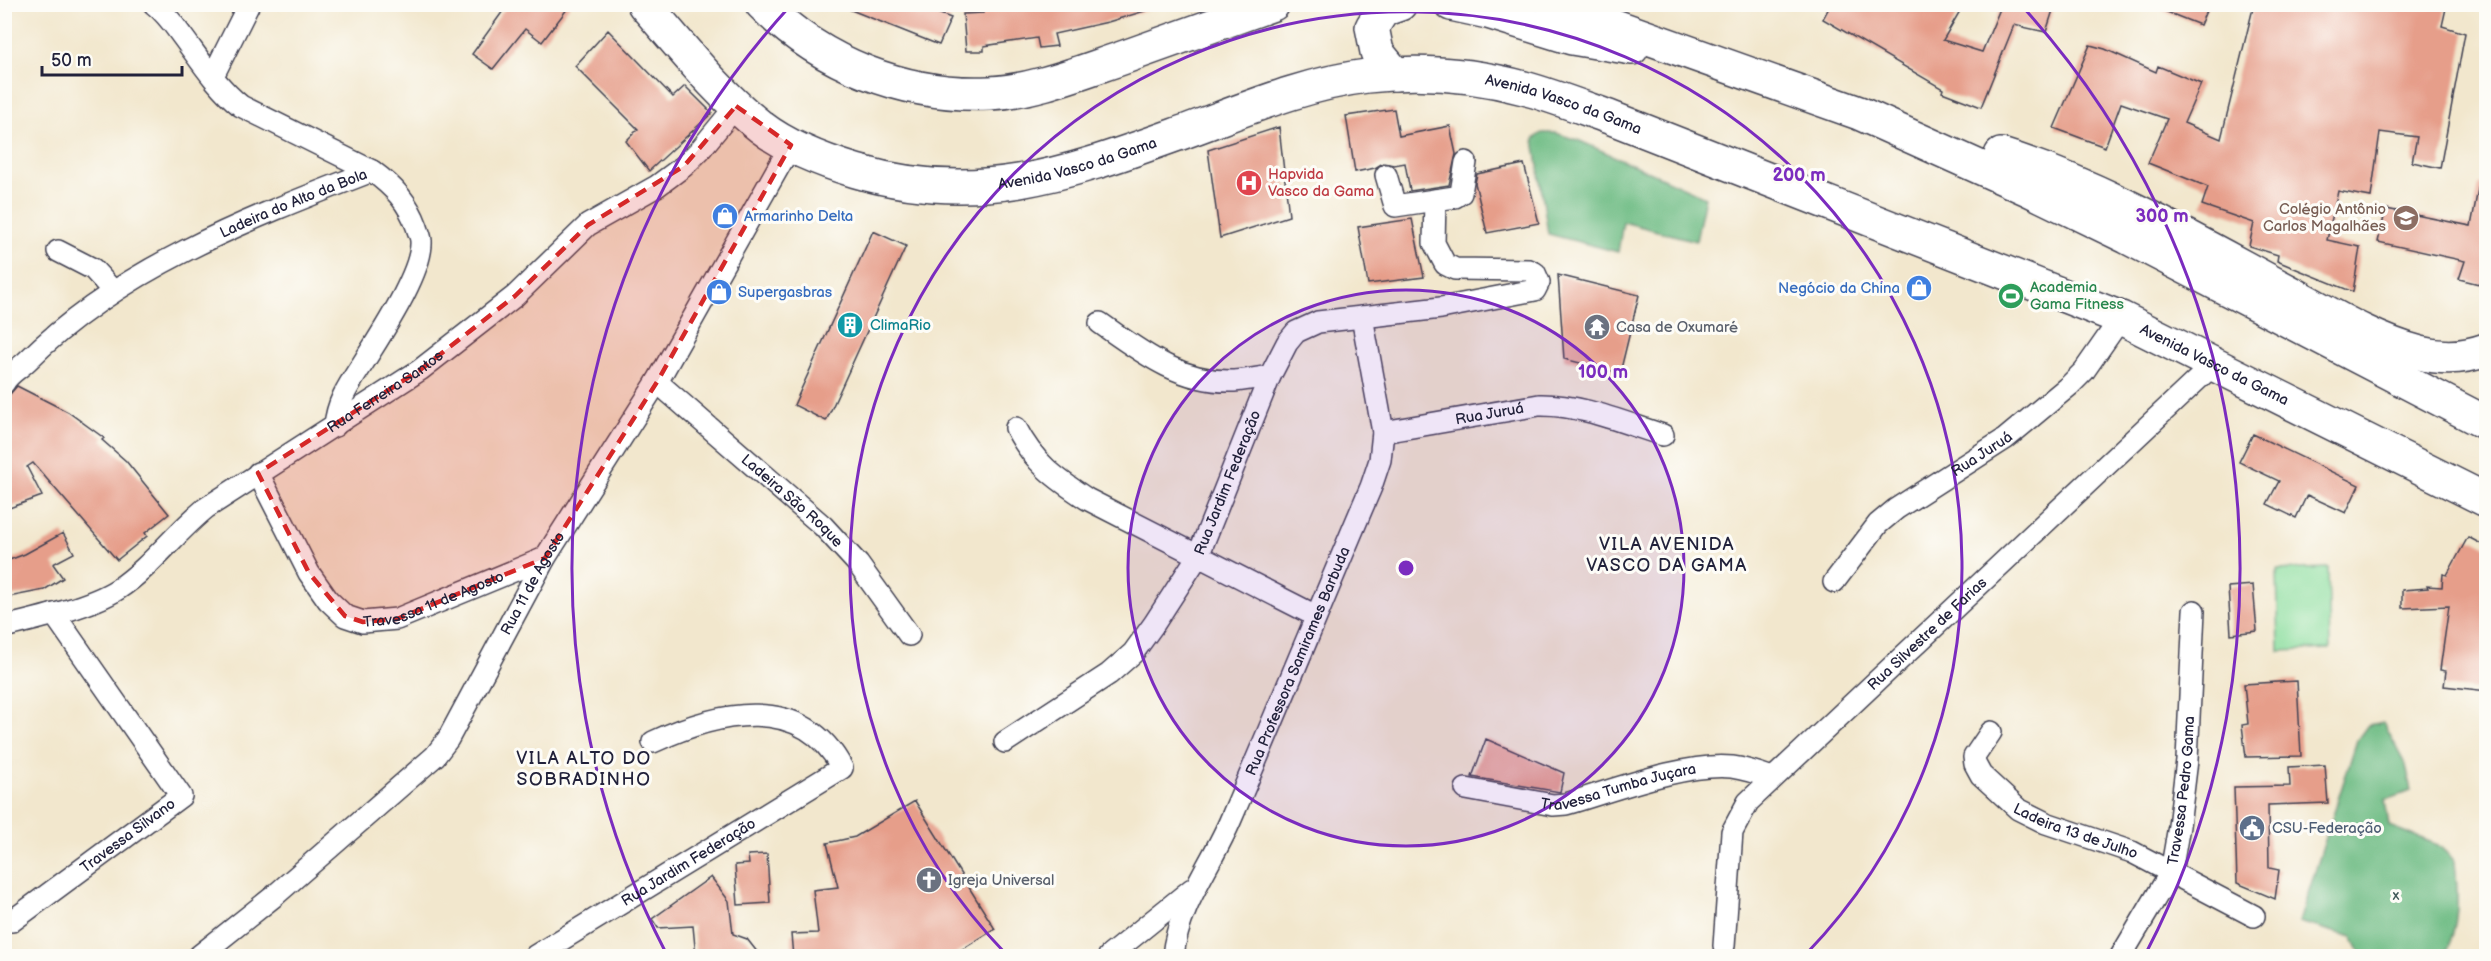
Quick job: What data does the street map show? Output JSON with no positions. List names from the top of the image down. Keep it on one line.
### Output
{"streets":{"main road":["Avenida Vasco da Gama"],"street":["Ladeira do Alto da Bola","Rua Ferreira Santos","Rua Juruá","Rua Jardim Federação","Ladeira São Roque","Rua 11 de Agosto","Travessa 11 de Agosto","Rua Silvestre de Farias","Rua Professora Samirames Barbuda","Travessa Tumba Juçara","Travessa Pedro Gama","Ladeira 13 de Julho","Travessa Silvano"]},"crossings":[["Avenida Vasco da Gama","Rua Ferreira Santos"],["Avenida Vasco da Gama","Rua Juruá"],["Avenida Vasco da Gama","Rua 11 de Agosto"],["Avenida Vasco da Gama","Rua Silvestre de Farias"],["Ladeira do Alto da Bola","Rua Ferreira Santos"],["Rua Ferreira Santos","Travessa 11 de Agosto"],["Rua Ferreira Santos","Travessa Silvano"],["Rua Juruá","Rua Professora Samirames Barbuda"],["Ladeira São Roque","Rua 11 de Agosto"],["Rua 11 de Agosto","Travessa 11 de Agosto"],["Rua Silvestre de Farias","Travessa Tumba Juçara"],["Travessa Pedro Gama","Ladeira 13 de Julho"]],"districts":["VILA AVENIDA VASCO DA GAMA","VILA ALTO DO SOBRADINHO"],"parks":["x"],"places":{"hospital":["Hapvida Vasco da Gama"],"shop":["Armarinho Delta","Negócio da China","Supergasbras"],"school or university":["Colégio Antônio Carlos Magalhães"],"sports":["Academia Gama Fitness"],"building":["ClimaRio"],"temple":["Casa de Oxumaré"],"public building":["CSU-Federação"],"church":["Igreja Universal"]},"scale_bar":"50 m","rings":["200 m","300 m","100 m"]}
